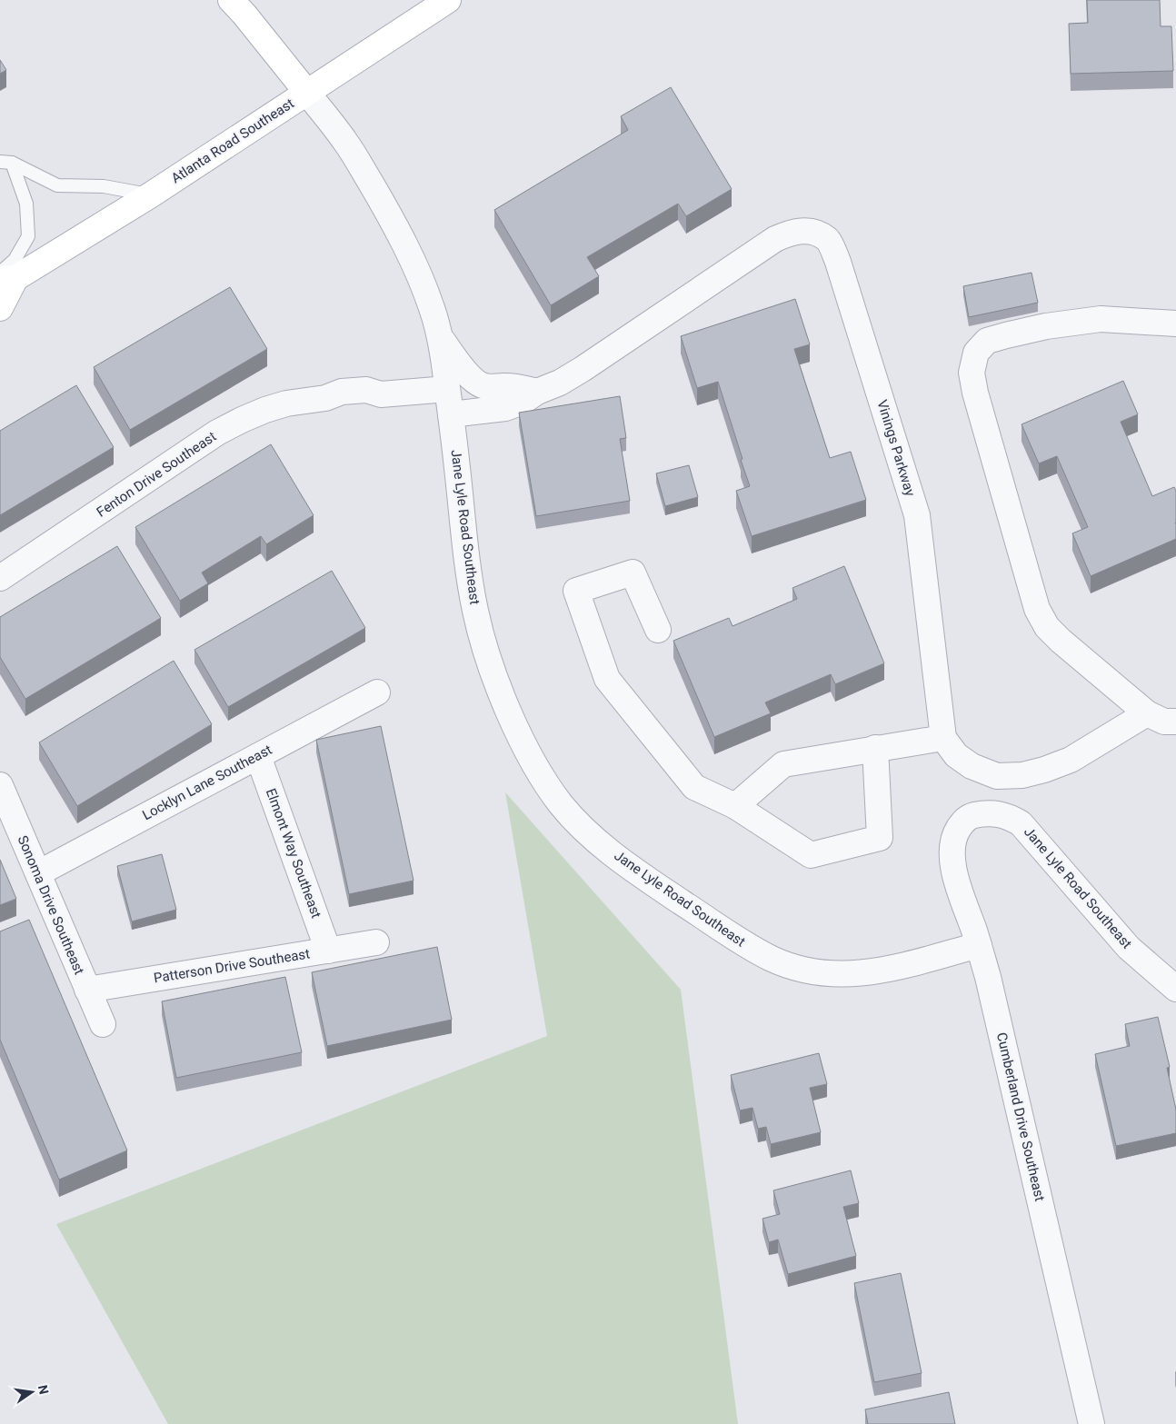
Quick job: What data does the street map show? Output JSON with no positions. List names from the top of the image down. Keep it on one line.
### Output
{"streets":{"main road":["Atlanta Road Southeast"],"street":["Vinings Parkway","Fenton Drive Southeast","Jane Lyle Road Southeast","Locklyn Lane Southeast","Elmont Way Southeast","Sonoma Drive Southeast","Patterson Drive Southeast","Cumberland Drive Southeast"]},"crossings":[["Atlanta Road Southeast","Jane Lyle Road Southeast"],["Vinings Parkway","Jane Lyle Road Southeast"],["Fenton Drive Southeast","Jane Lyle Road Southeast"],["Jane Lyle Road Southeast","Cumberland Drive Southeast"],["Locklyn Lane Southeast","Elmont Way Southeast"],["Locklyn Lane Southeast","Sonoma Drive Southeast"],["Elmont Way Southeast","Patterson Drive Southeast"],["Sonoma Drive Southeast","Patterson Drive Southeast"]],"north":"right"}
